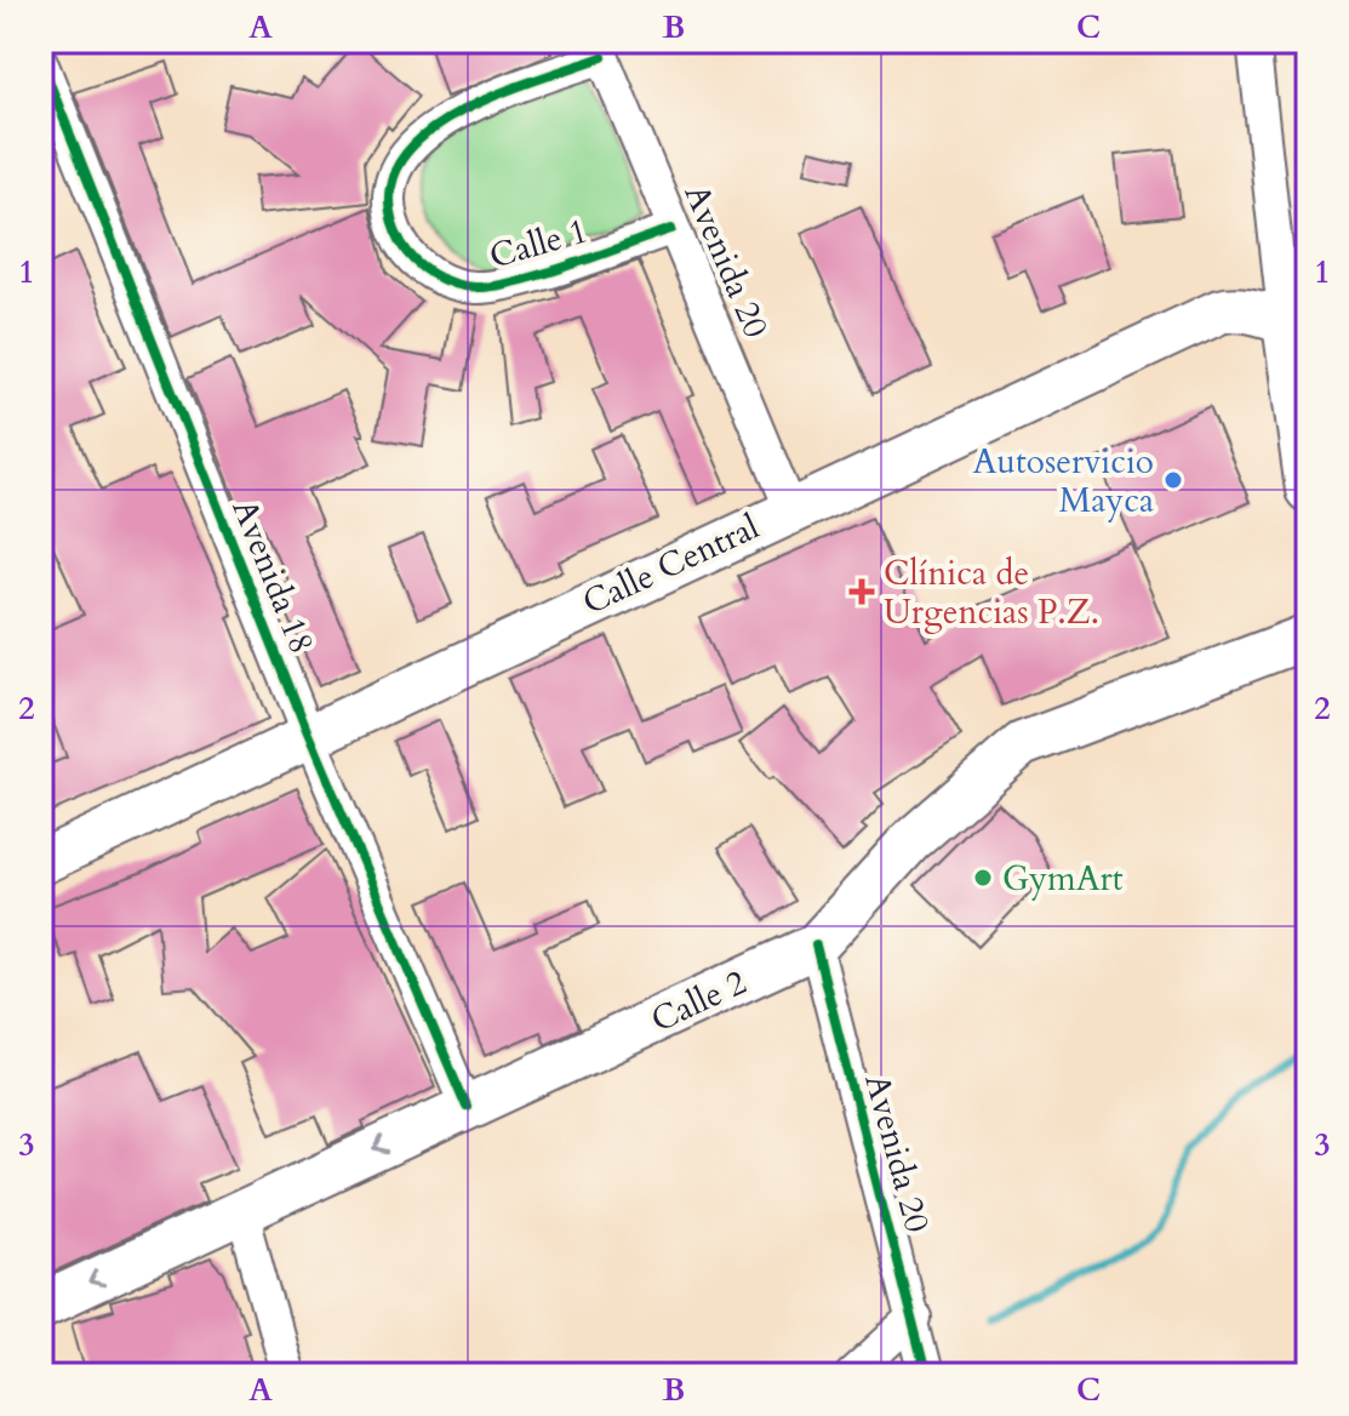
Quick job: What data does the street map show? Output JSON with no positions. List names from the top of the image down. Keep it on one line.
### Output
{"streets":{"main road":["Calle Central","Calle 2"],"street":["Calle 1","Avenida 20","Avenida 18"]},"crossings":[["Calle 1","Avenida 20"],["Avenida 20","Calle Central"],["Avenida 20","Calle 2"],["Calle Central","Avenida 18"],["Avenida 18","Calle 2"]],"places":{"other":["Autoservicio Mayca","GymArt"],"health":["Clínica de Urgencias P.Z."]},"grid":{"columns":["A","B","C"],"rows":["1","2","3"]}}
